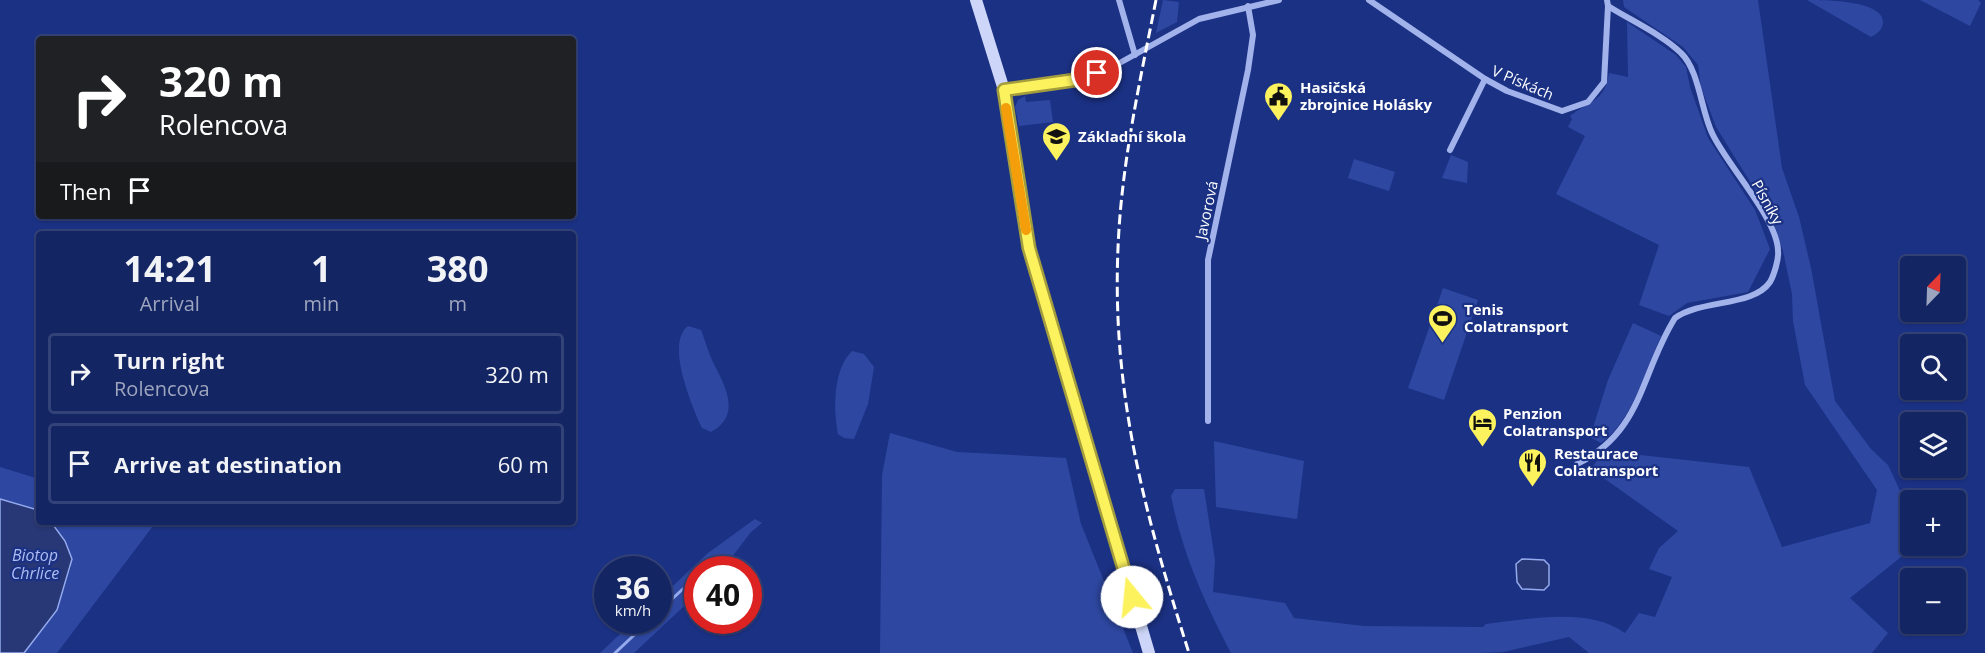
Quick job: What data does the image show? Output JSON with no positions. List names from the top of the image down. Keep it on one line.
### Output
{"streets":{"street":["V Pískách","Písníky","Javorová"]},"crossings":[["V Pískách","Písníky"]],"water":["Biotop Chrlice"],"places":{"public building":["Hasičská zbrojnice Holásky"],"school or university":["Základní škola"],"sports":["Tenis Colatransport"],"hotel":["Penzion Colatransport"],"restaurant":["Restaurace Colatransport"]},"north":"top right","page":{"turn":["320 m","Rolencova"],"then":"Then","eta":["14:21","Arrival","1","min","380","m"],"map_buttons":["+","−"],"list":[{"name":"Turn right","note":"Rolencova","value":"320 m"},{"name":"Arrive at destination","value":"60 m"}],"speed":"36 km/h","limit":"40"}}
